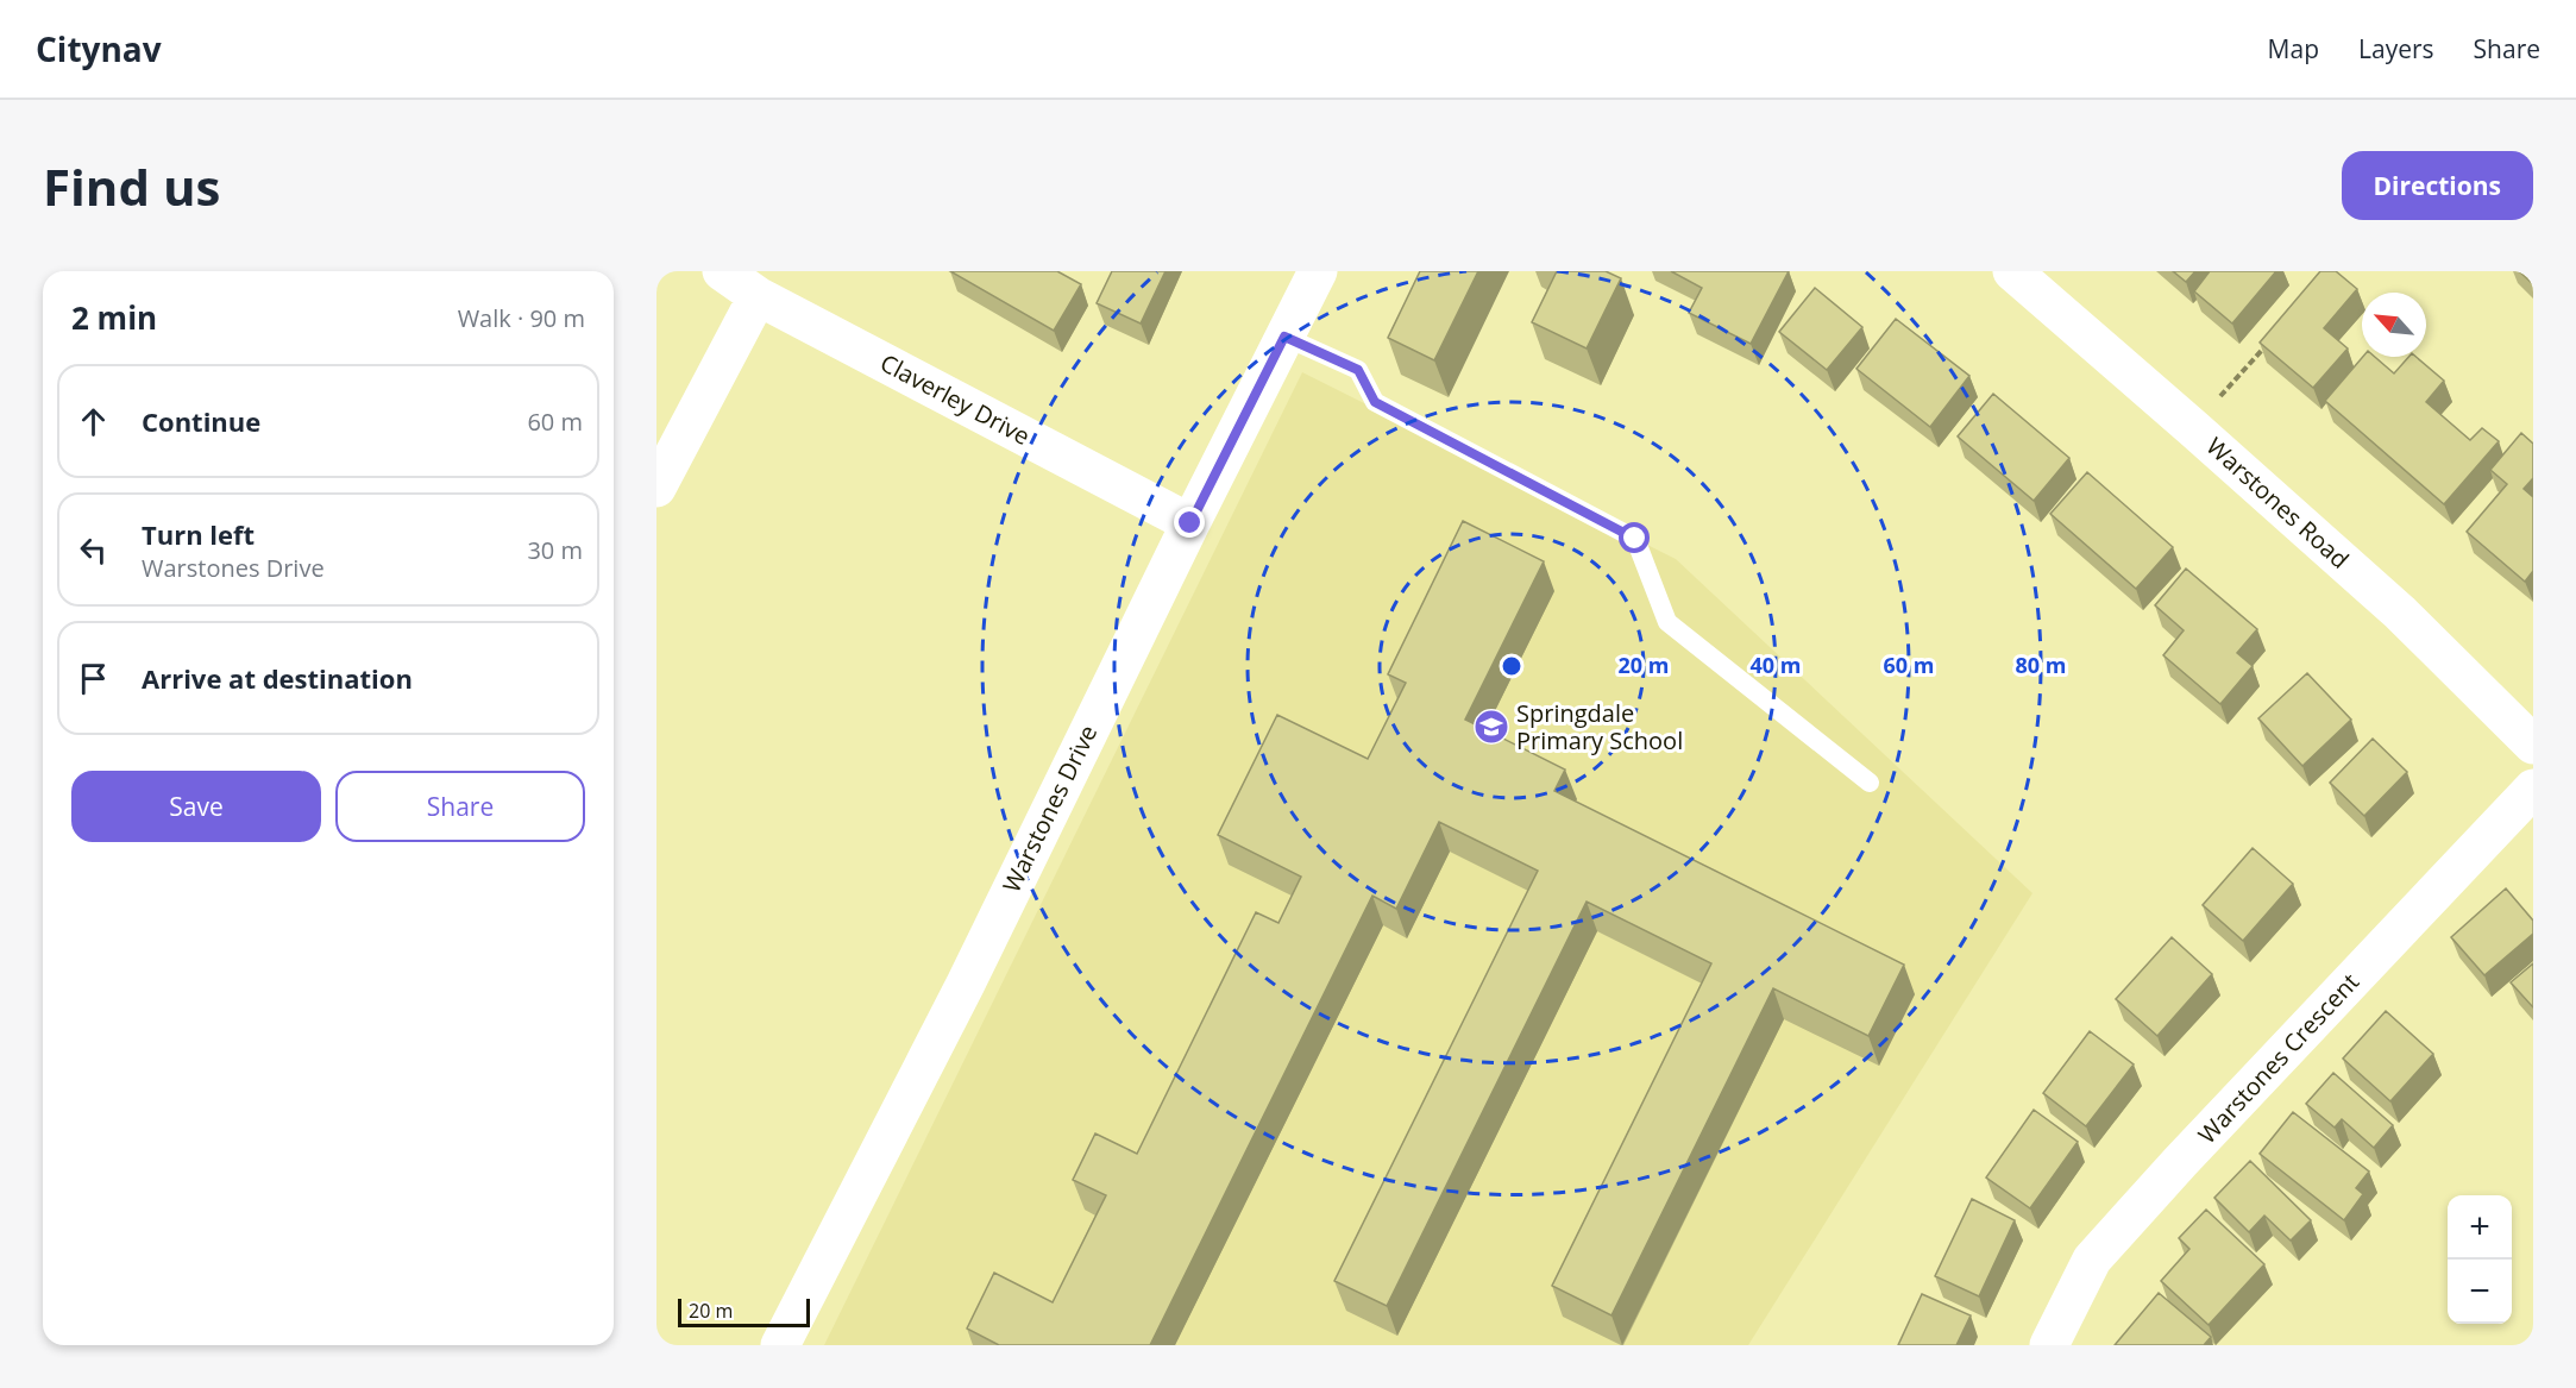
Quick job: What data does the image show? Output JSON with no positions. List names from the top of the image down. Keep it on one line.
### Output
{"streets":{"street":["Claverley Drive","Warstones Road","Warstones Drive","Warstones Crescent"]},"crossings":[["Claverley Drive","Warstones Drive"]],"places":{"school or university":["Springdale Primary School"]},"scale_bar":"20 m","north":"top left","page":{"header":"Citynav","nav":["Map","Layers","Share"],"buttons":["Directions",["Save","Share"]],"title":"Find us","heading":["2 min","Walk · 90 m"],"list":[["Continue","60 m"],["Turn left","Warstones Drive","30 m"],"Arrive at destination"],"map_buttons":["+","−"],"scale":"20 m"},"rings":["20 m","40 m","60 m","80 m"]}
